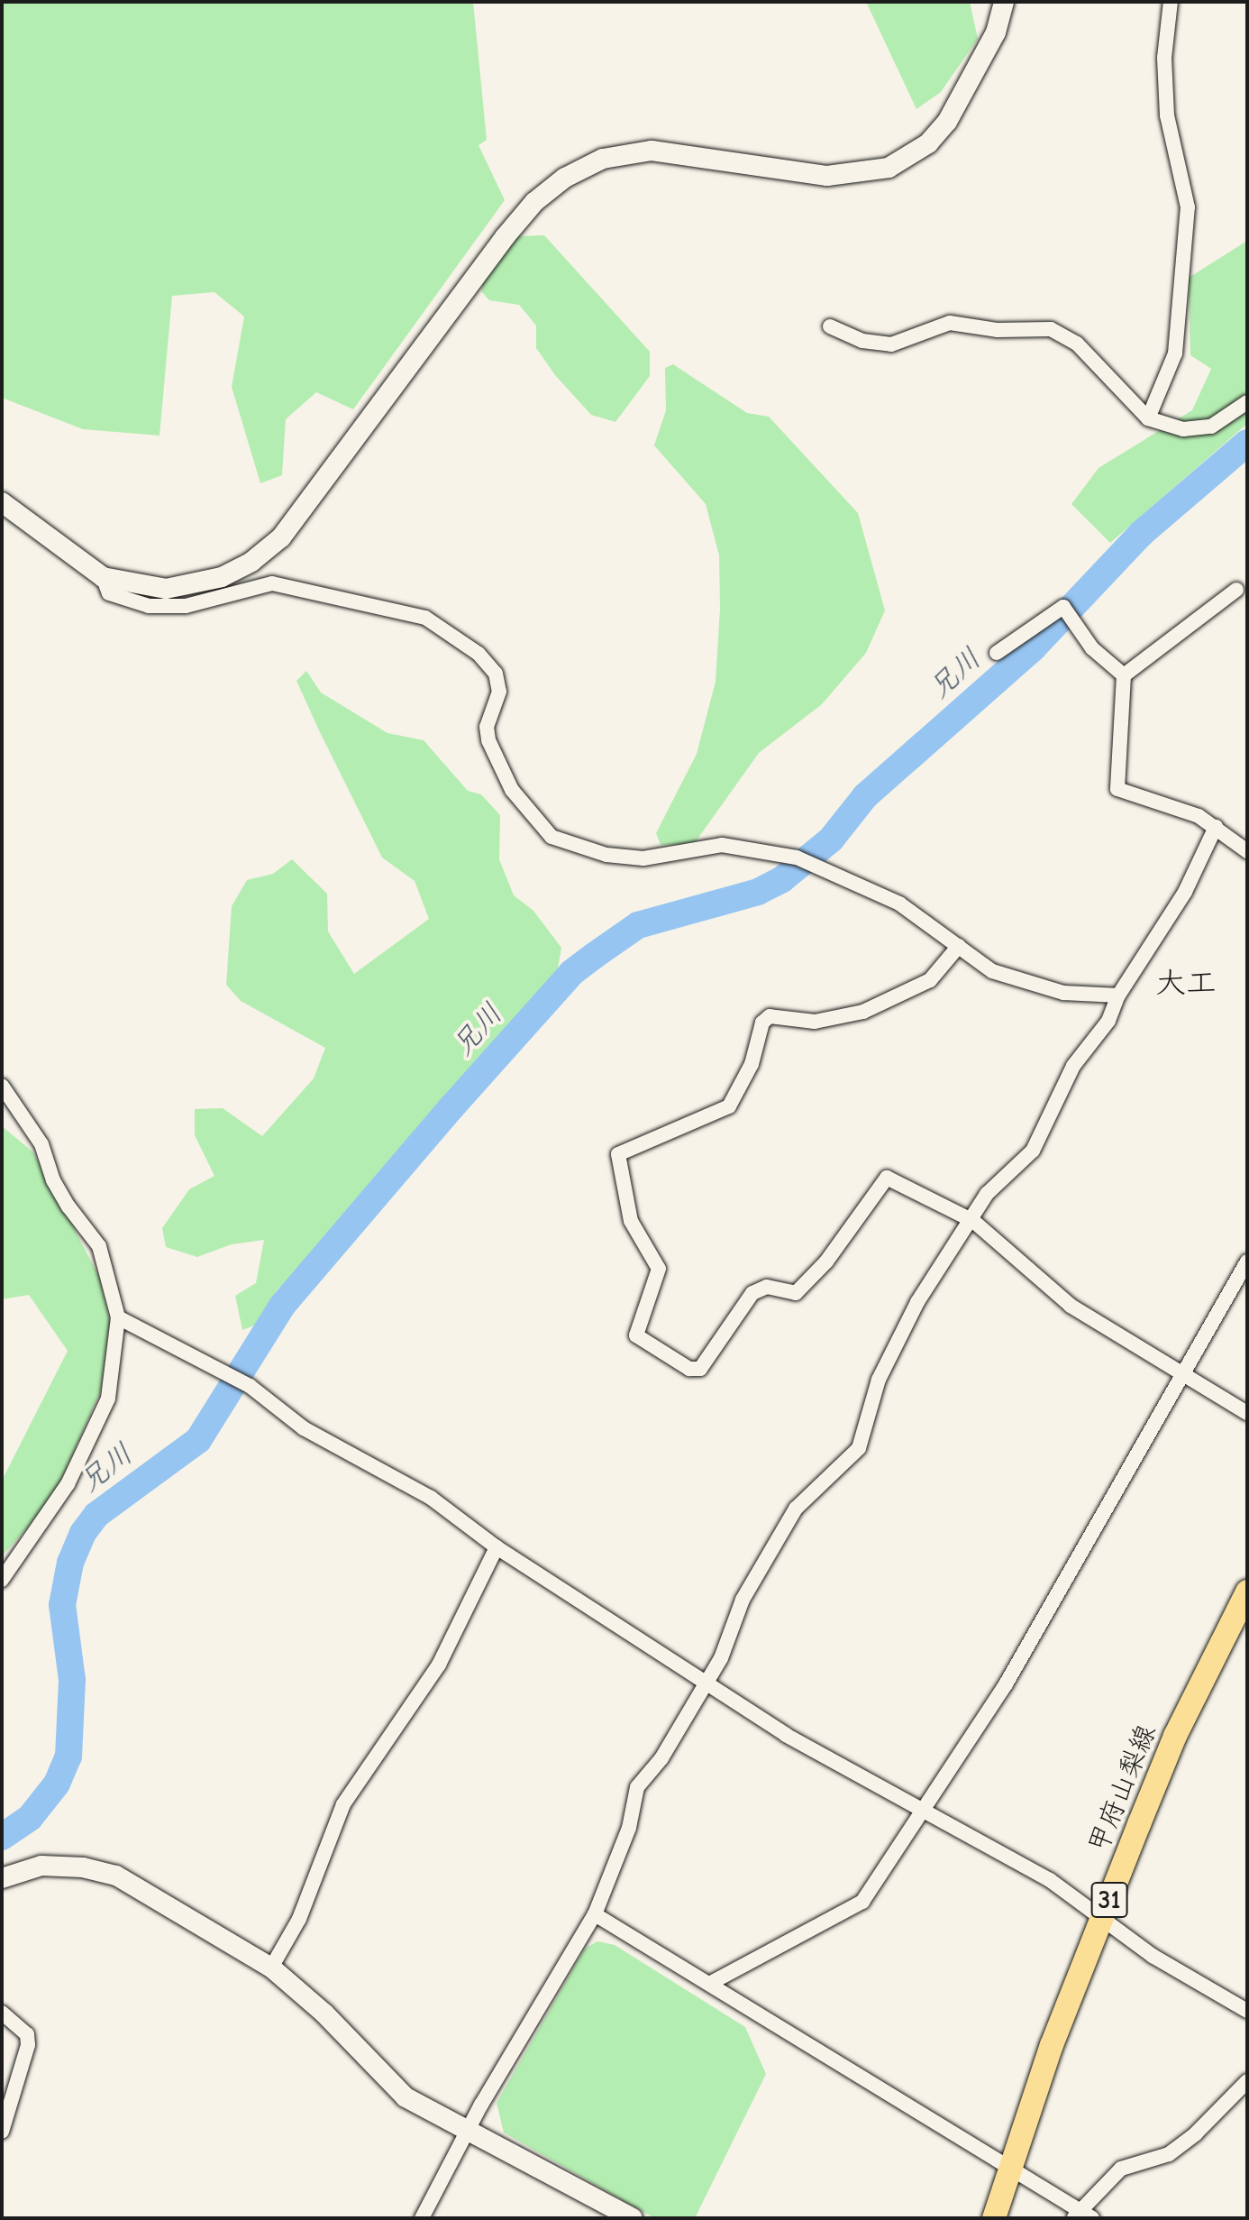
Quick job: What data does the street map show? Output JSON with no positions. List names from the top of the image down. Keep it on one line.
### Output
{"streets":{"main road":["甲府山梨線","31"]},"districts":["大工"],"water":["兄川"]}
